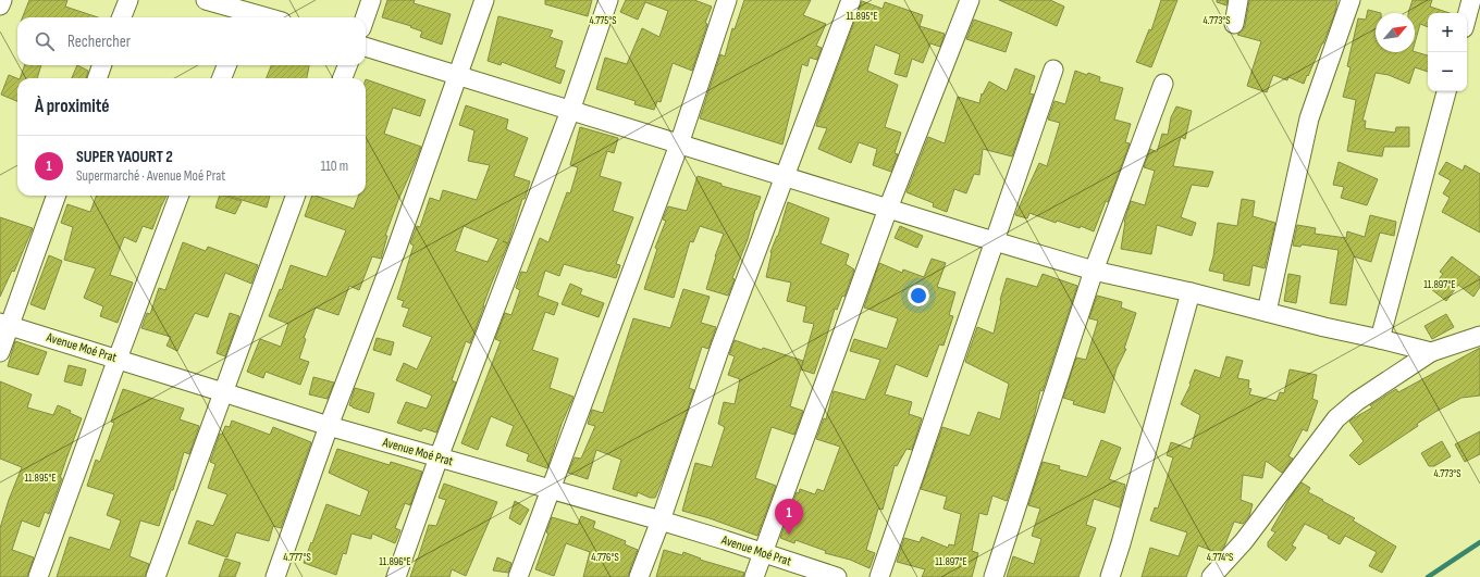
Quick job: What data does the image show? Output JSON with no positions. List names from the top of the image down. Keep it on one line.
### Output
{"streets":{"street":["Avenue Moé Prat"]},"north":"top right","page":{"map_buttons":["+","−"],"search":"Rechercher","heading":"À proximité","list":[{"mark":"1","name":"SUPER YAOURT 2","note":"Supermarché · Avenue Moé Prat","value":"110 m"}],"pins":"1"},"coordinates":["11.895°E","4.775°S","4.773°S","11.897°E","4.777°S","4.776°S","4.774°S","11.896°E"]}
